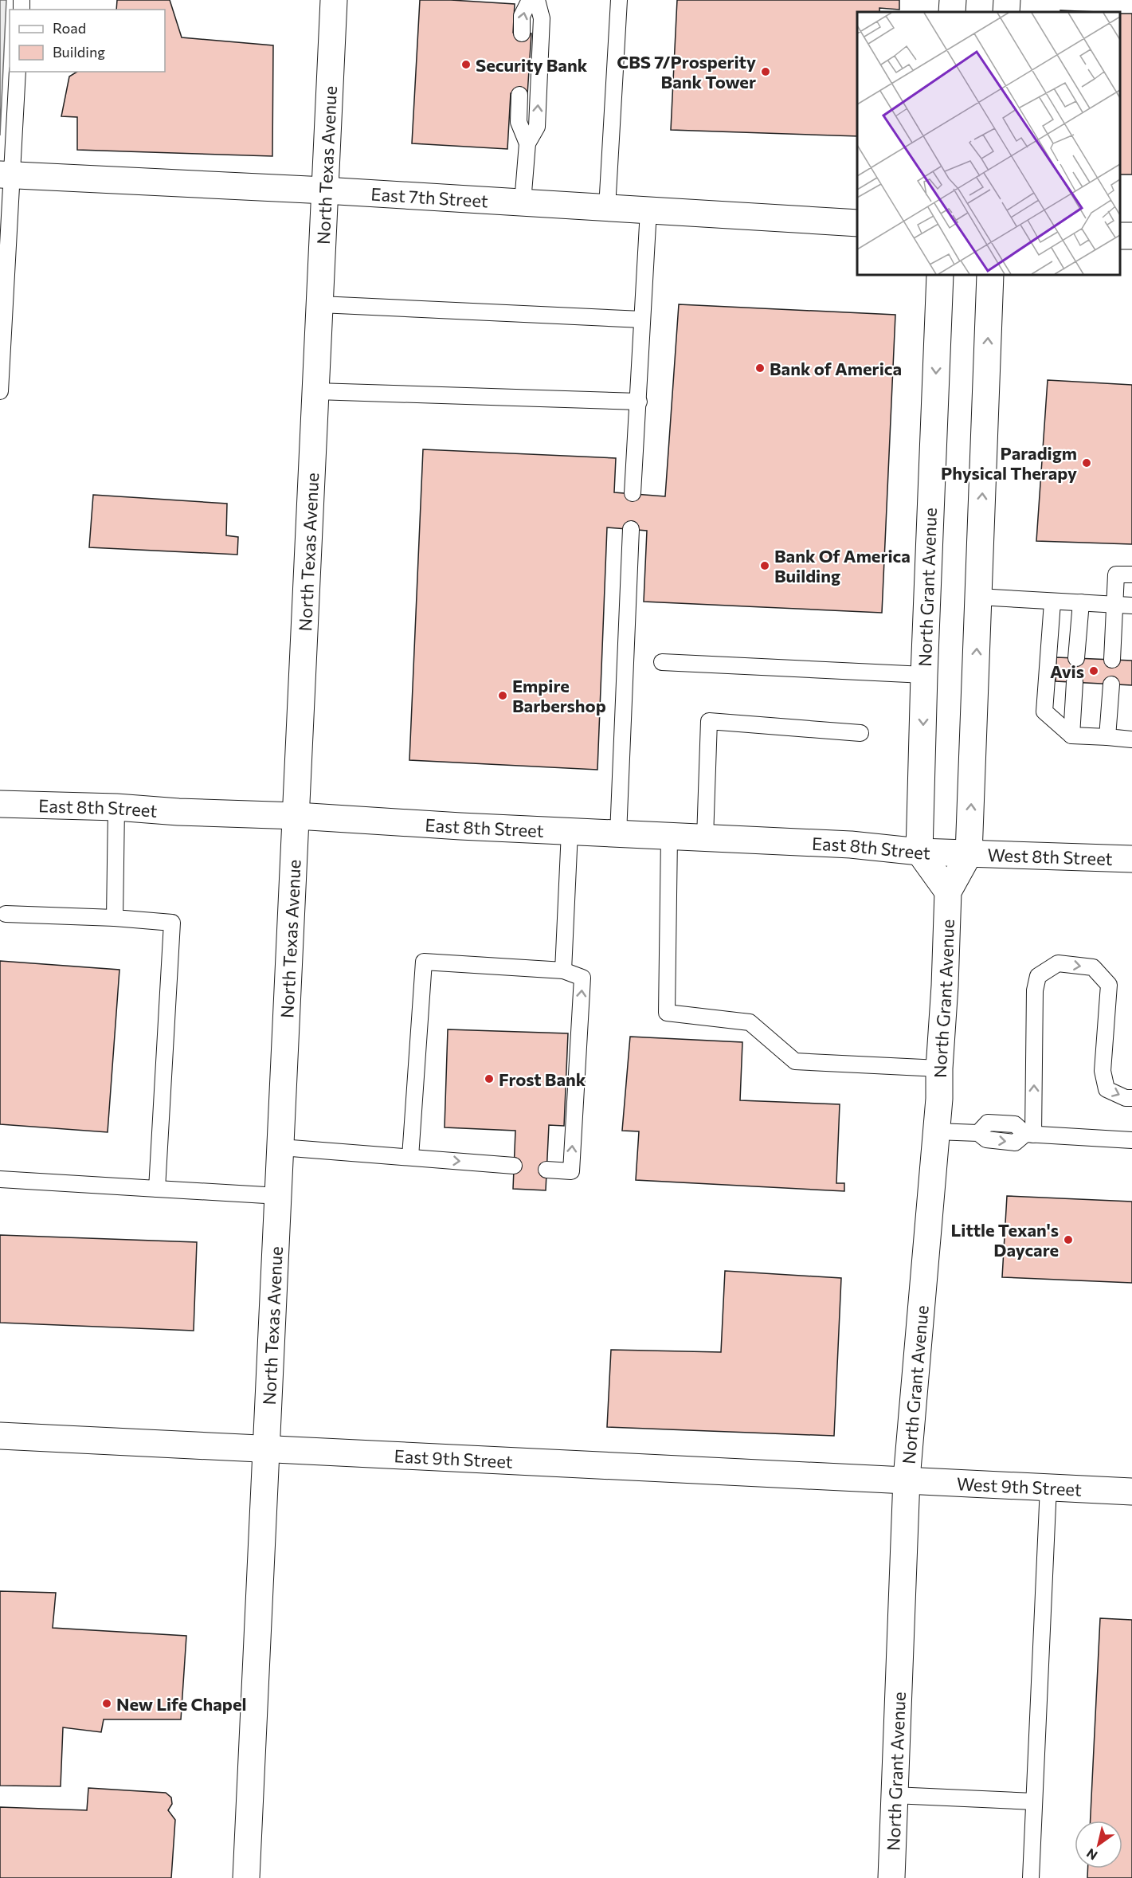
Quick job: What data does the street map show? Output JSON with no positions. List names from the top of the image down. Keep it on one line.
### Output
{"streets":{"street":["North Texas Avenue","East 7th Street","North Grant Avenue","East 8th Street","West 8th Street","East 9th Street","West 9th Street"]},"crossings":[["North Texas Avenue","East 7th Street"],["North Texas Avenue","East 8th Street"],["North Texas Avenue","East 9th Street"],["North Grant Avenue","East 8th Street"],["North Grant Avenue","West 8th Street"],["North Grant Avenue","East 9th Street"],["North Grant Avenue","West 9th Street"],["East 8th Street","West 8th Street"],["East 9th Street","West 9th Street"]],"places":["Security Bank","CBS 7/Prosperity Bank Tower","Bank of America","Paradigm Physical Therapy","Bank Of America Building","Avis","Empire Barbershop","Frost Bank","Little Texan's Daycare","New Life Chapel"],"legend":["Road","Building"],"north":"bottom left"}
